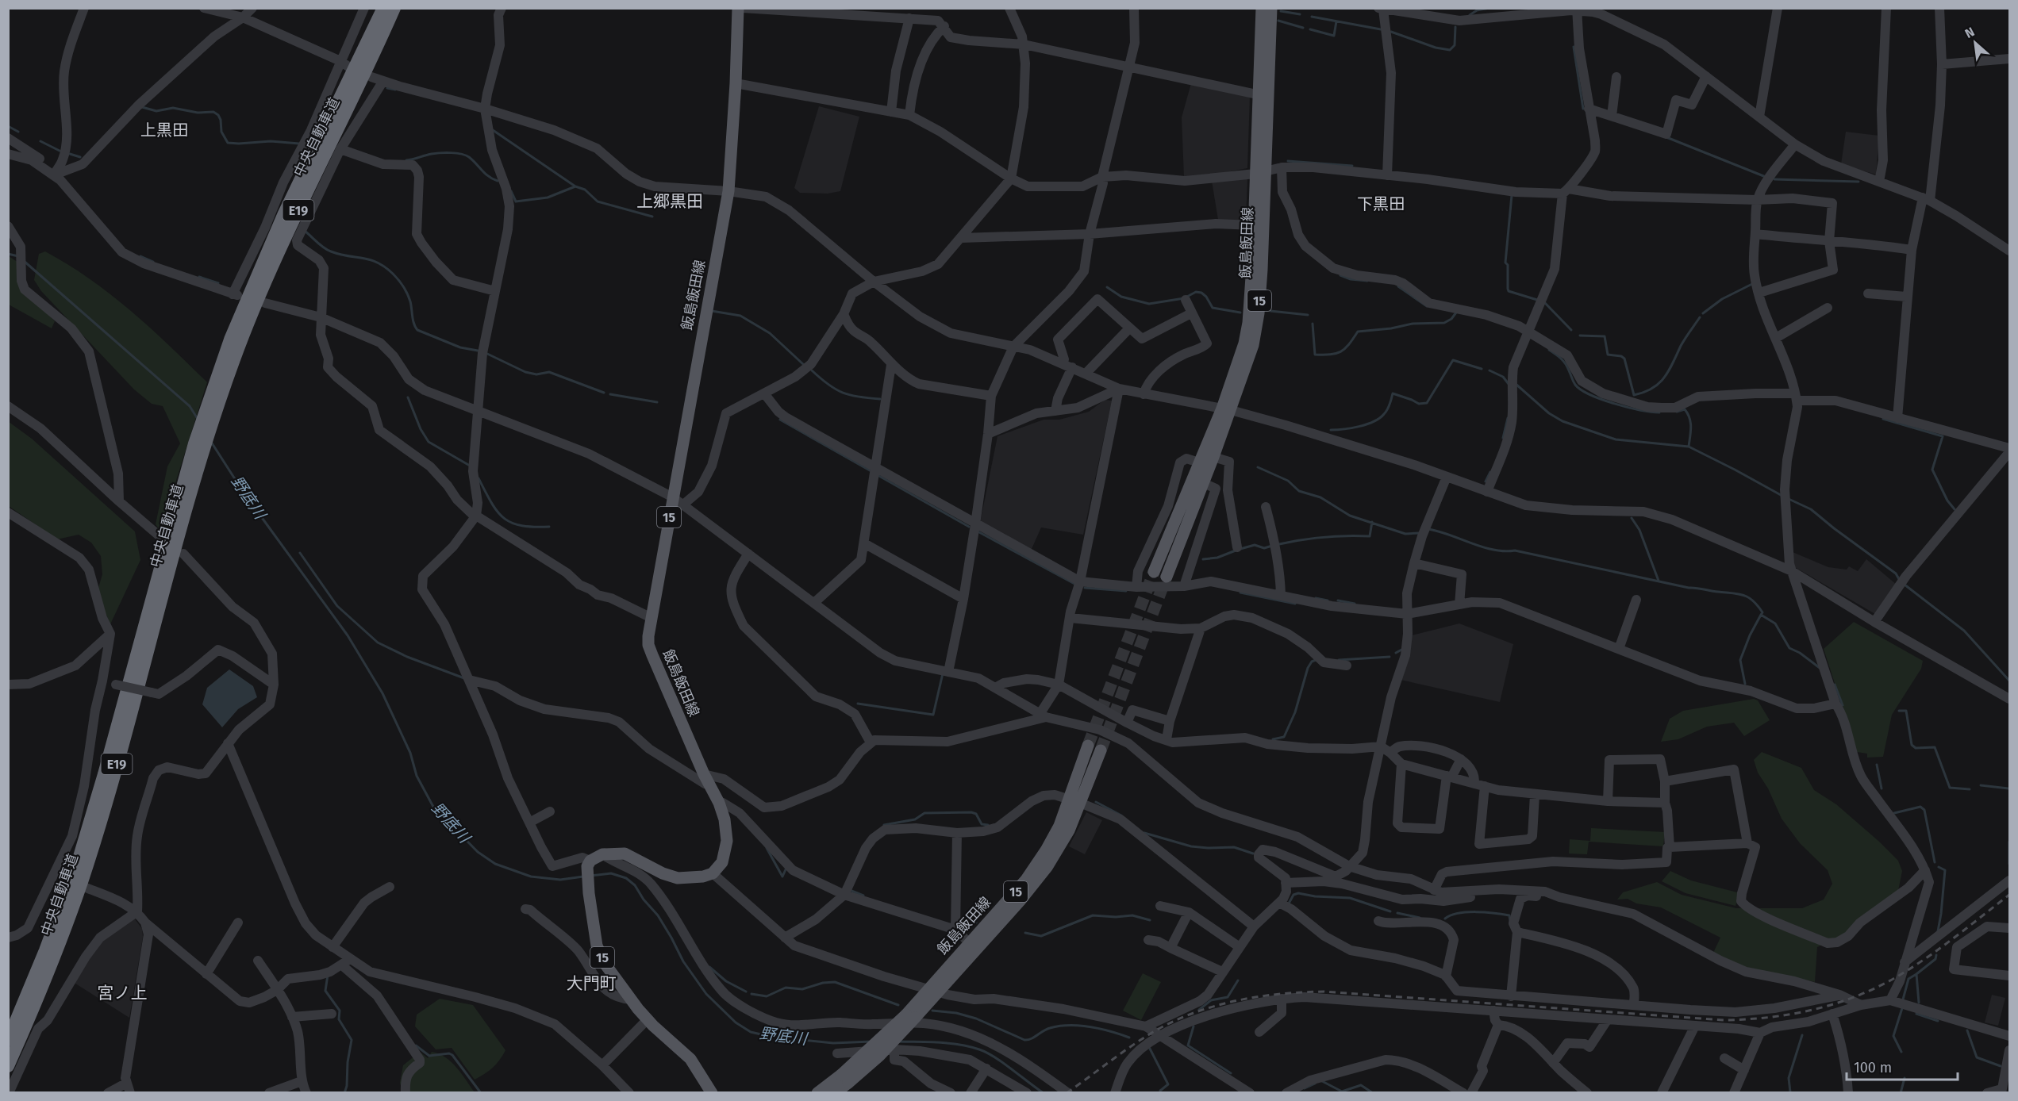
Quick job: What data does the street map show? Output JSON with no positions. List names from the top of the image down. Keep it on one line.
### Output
{"streets":{"highway":["中央自動車道","E19"],"main road":["飯島飯田線","15"]},"districts":["上黒田","上郷黒田","下黒田","大門町","宮ノ上"],"water":["野底川"],"scale_bar":"100 m","north":"top left"}
